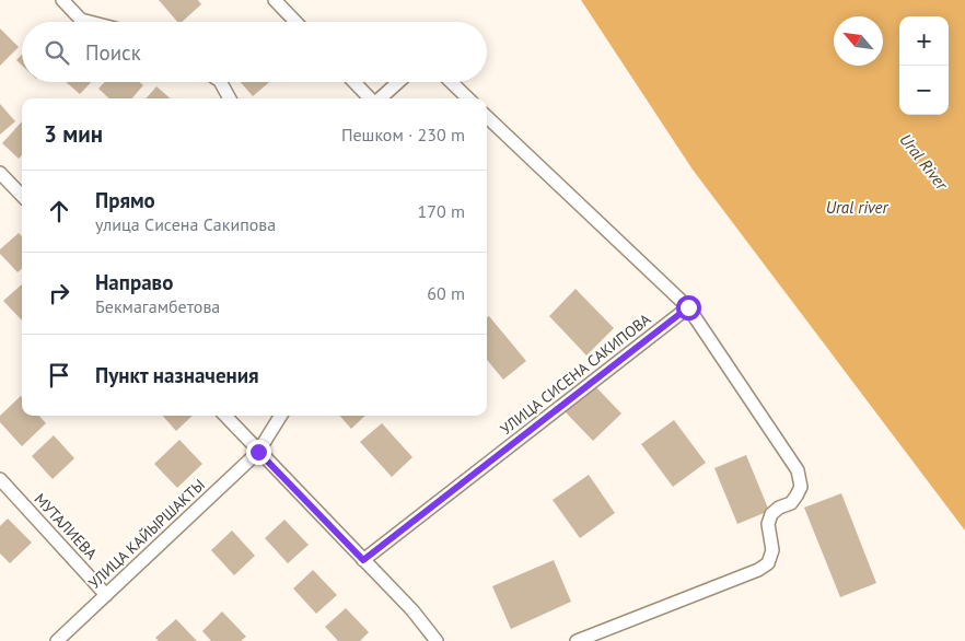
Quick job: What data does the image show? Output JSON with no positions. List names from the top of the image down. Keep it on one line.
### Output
{"streets":{"street":["УЛИЦА СИСЕНА САКИПОВА","МУТАЛИЕВА","УЛИЦА КАЙЫРШАКТЫ"]},"crossings":[["МУТАЛИЕВА","УЛИЦА КАЙЫРШАКТЫ"]],"water":["Ural River","Ural river"],"north":"top left","page":{"map_buttons":["+","−"],"search":"Поиск","heading":["3 мин","Пешком · 230 m"],"list":[["Прямо","улица Сисена Сакипова","170 m"],["Направо","Бекмагамбетова","60 m"],"Пункт назначения"]}}
